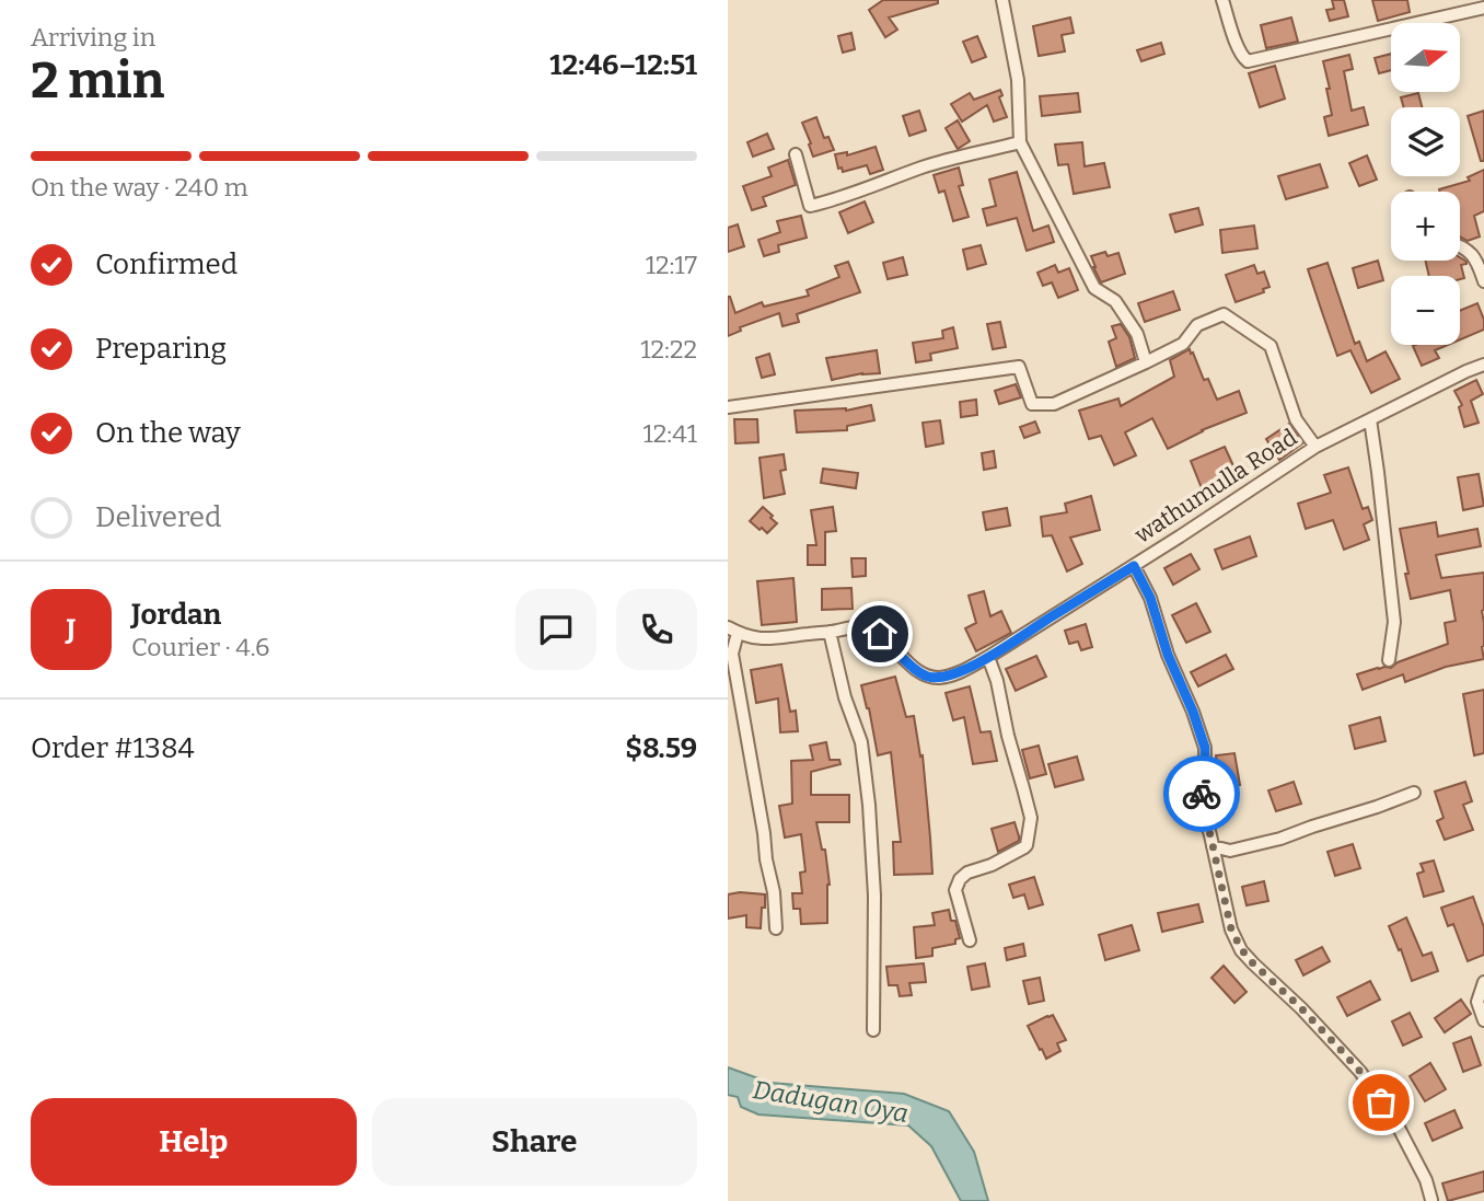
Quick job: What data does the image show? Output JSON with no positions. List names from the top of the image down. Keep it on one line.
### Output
{"streets":{"street":["wathumulla Road"]},"water":["Dadugan Oya"],"north":"right","page":{"heading":["2 min","Arriving in","12:46–12:51"],"panel":["Jordan","Courier · 4.6","Order #1384","$8.59"],"map_buttons":["+","−"],"bar":"On the way · 240 m","list":[["Confirmed","12:17"],["Preparing","12:22"],["On the way","12:41"],"Delivered"],"round":"J","buttons":["Help","Share"]}}
